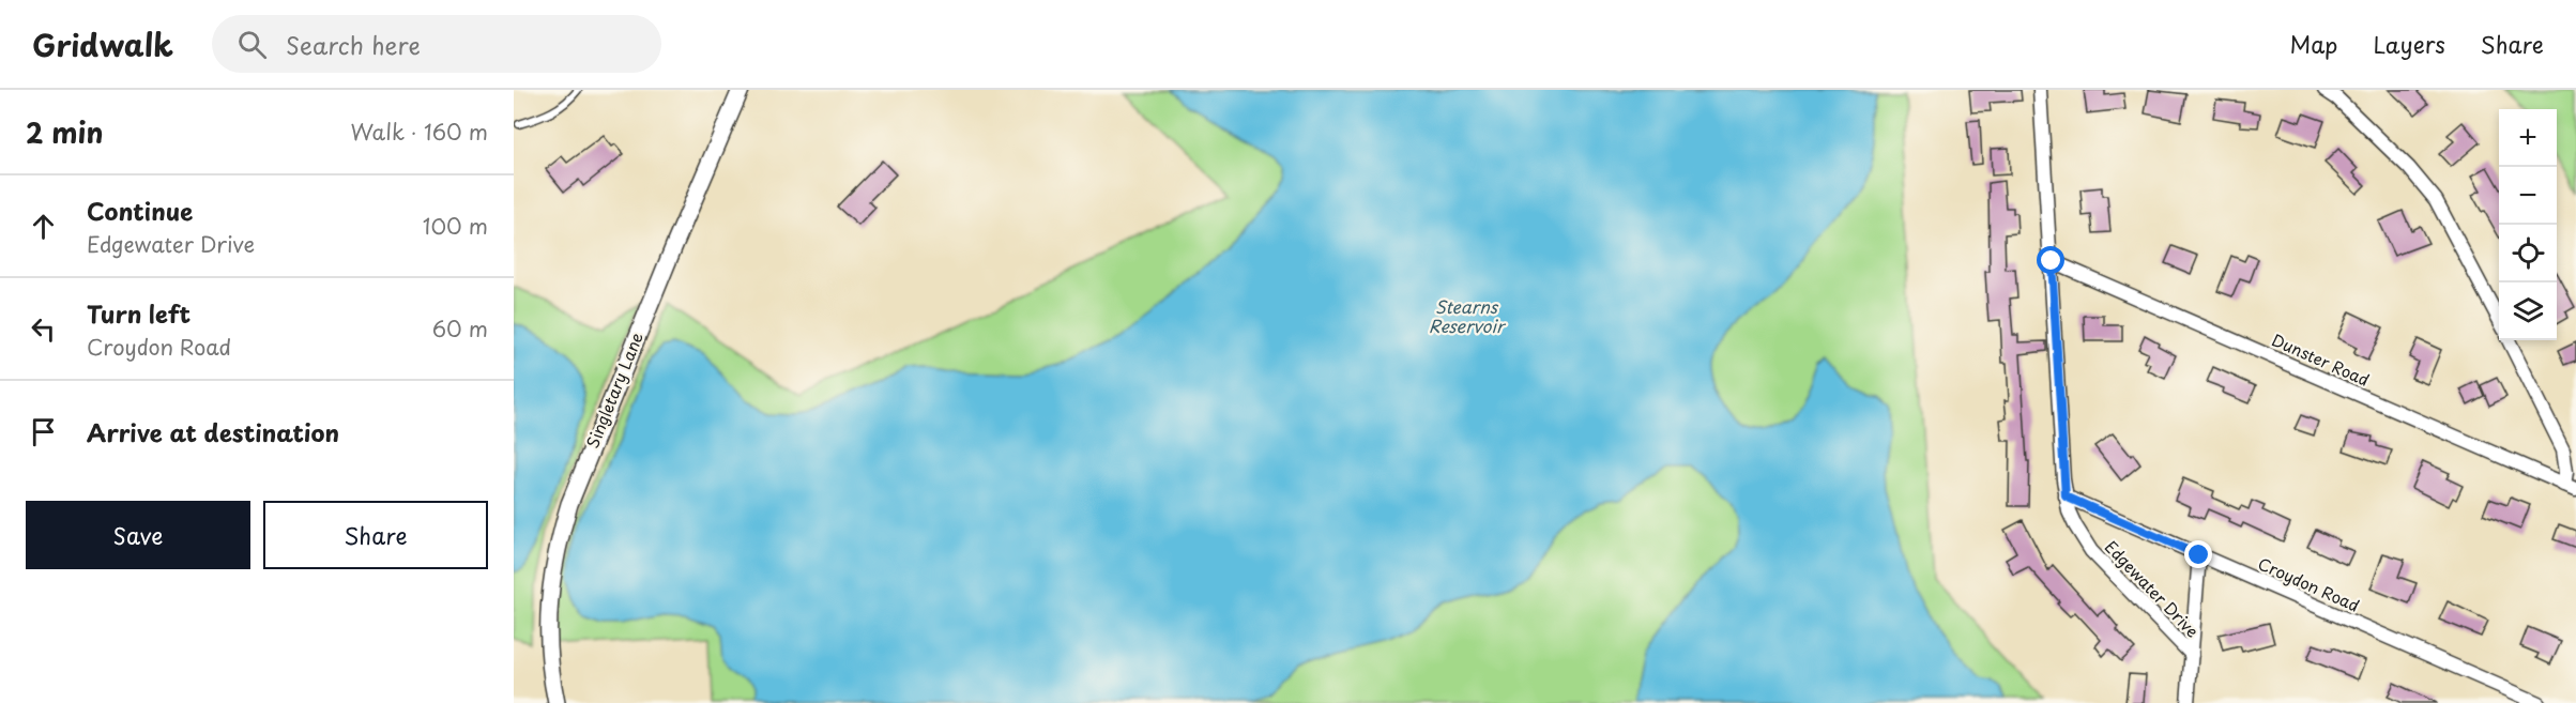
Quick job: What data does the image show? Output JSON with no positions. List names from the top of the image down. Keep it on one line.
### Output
{"streets":{"street":["Dunster Road","Singletary Lane","Croydon Road","Edgewater Drive"]},"crossings":[["Dunster Road","Edgewater Drive"],["Croydon Road","Edgewater Drive"]],"water":["Stearns Reservoir"],"page":{"header":"Gridwalk","search":"Search here","nav":["Map","Layers","Share"],"heading":["2 min","Walk · 160 m"],"map_buttons":["+","−"],"list":[["Continue","Edgewater Drive","100 m"],["Turn left","Croydon Road","60 m"],"Arrive at destination"],"buttons":["Save","Share"]}}
